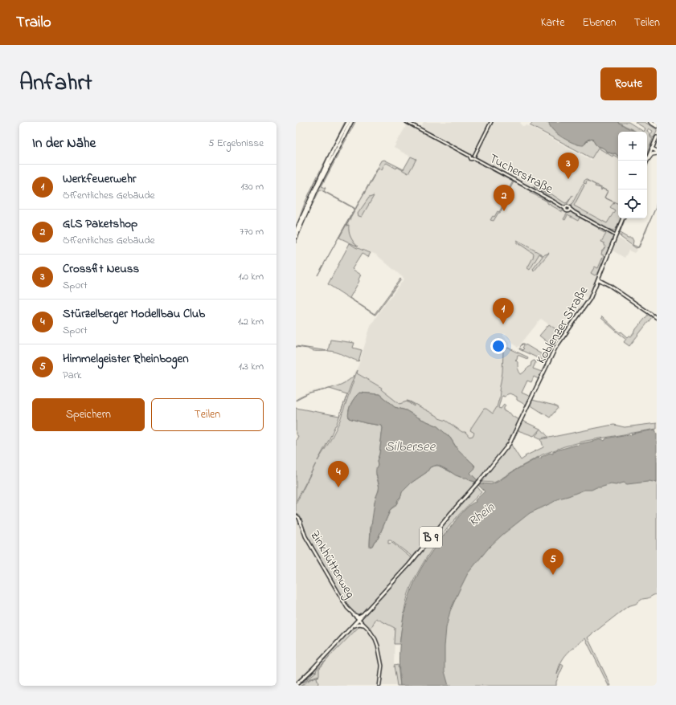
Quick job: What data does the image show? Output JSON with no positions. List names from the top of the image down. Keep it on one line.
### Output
{"streets":{"main road":["Koblenzer Straße","B 9"],"street":["Tucherstraße","Zinkhüttenweg"]},"crossings":[["Koblenzer Straße","B 9"],["B 9","Zinkhüttenweg"]],"water":["Silbersee","Rhein"],"page":{"header":"Trailo","nav":["Karte","Ebenen","Teilen"],"title":"Anfahrt","buttons":["Route",["Speichern","Teilen"]],"heading":["In der Nähe","5 Ergebnisse"],"map_buttons":["+","−"],"pins":["3","2","1","4","5"],"list":[{"mark":"1","name":"Werkfeuerwehr","note":"Öffentliches Gebäude","value":"130 m"},{"mark":"2","name":"GLS Paketshop","note":"Öffentliches Gebäude","value":"770 m"},{"mark":"3","name":"Crossfit Neuss","note":"Sport","value":"1.0 km"},{"mark":"4","name":"Stürzelberger Modellbau Club","note":"Sport","value":"1.2 km"},{"mark":"5","name":"Himmelgeister Rheinbogen","note":"Park","value":"1.3 km"}]}}
